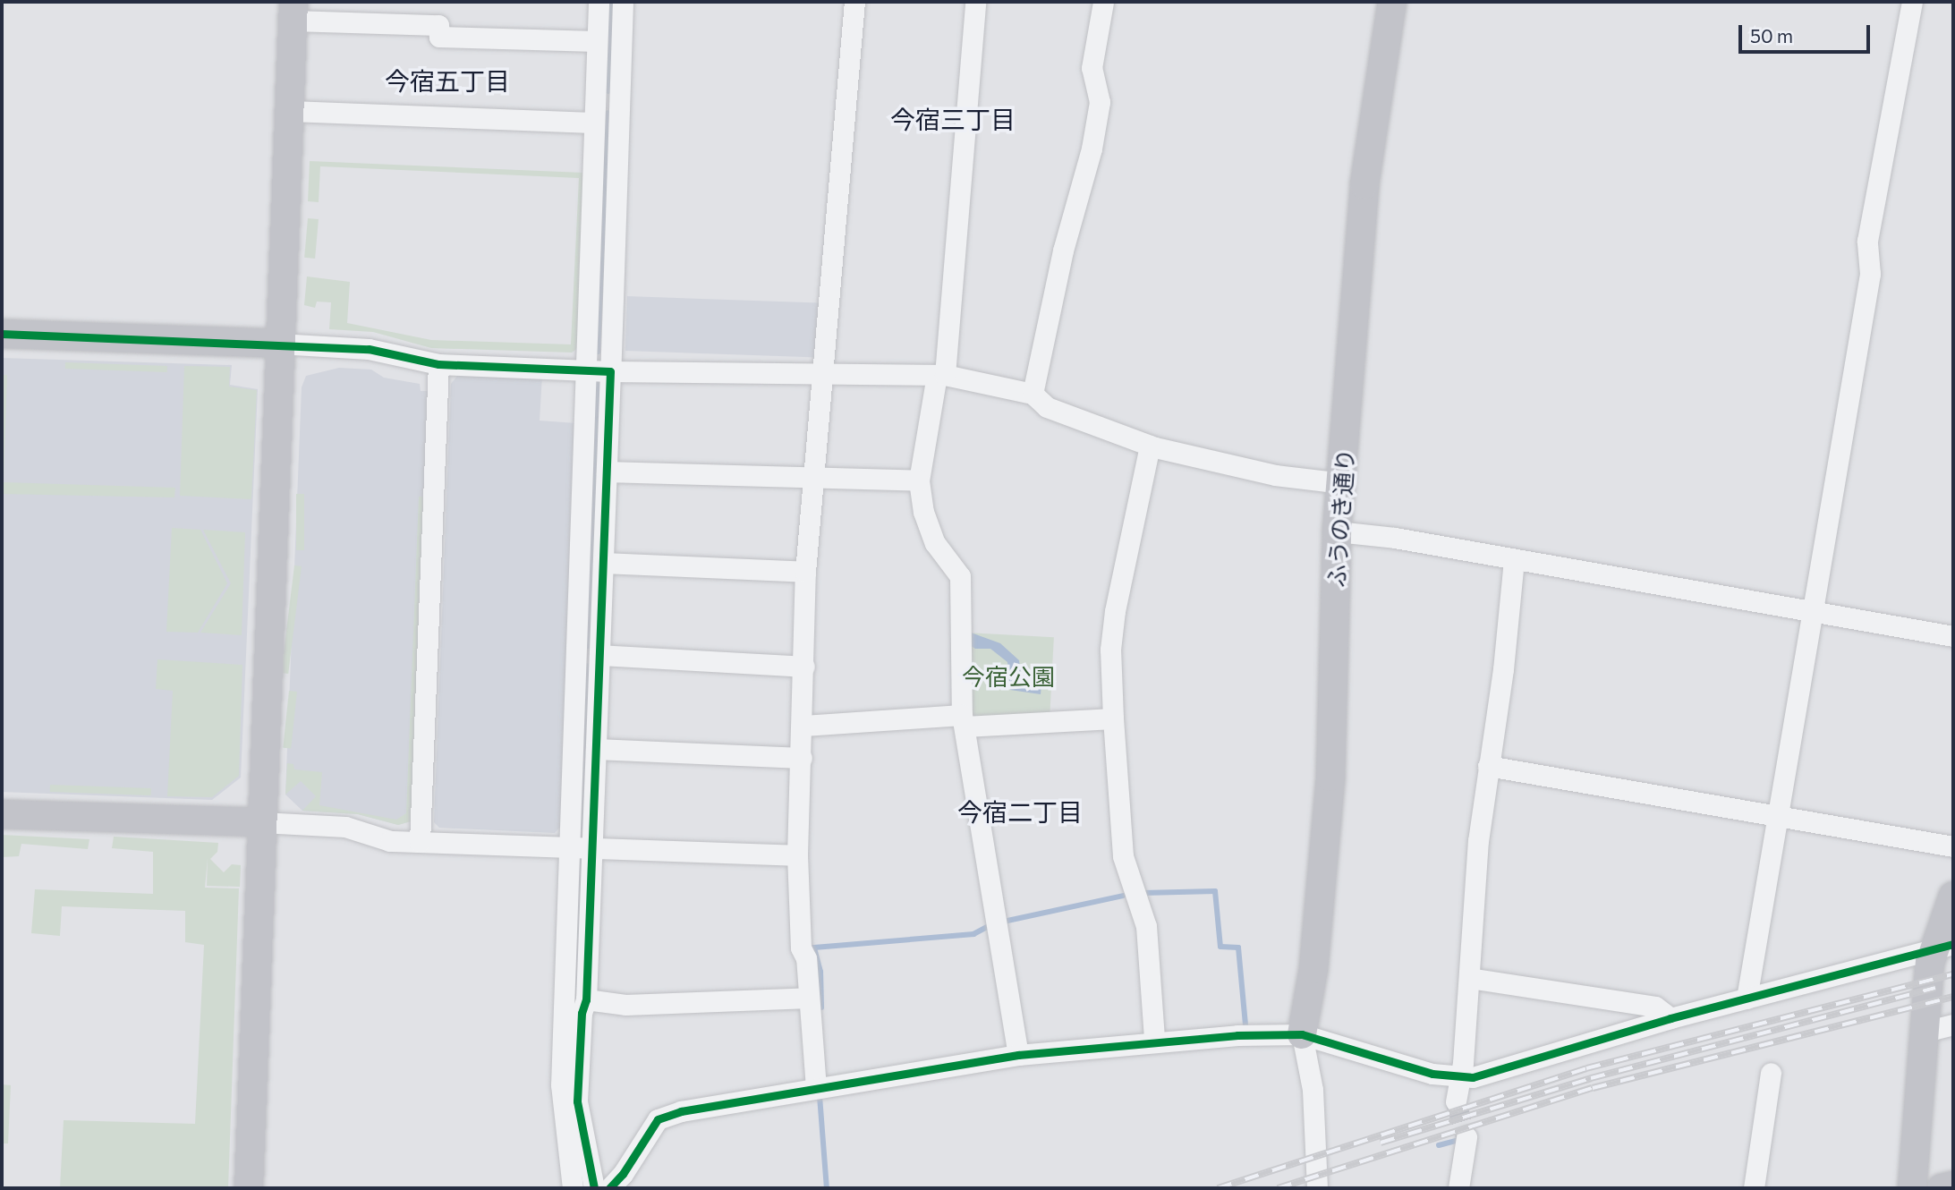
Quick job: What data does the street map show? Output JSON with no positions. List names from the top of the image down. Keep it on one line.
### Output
{"streets":{"street":["ふうのき通り"]},"districts":["今宿五丁目","今宿三丁目","今宿二丁目"],"parks":["今宿公園"],"scale_bar":"50 m"}
